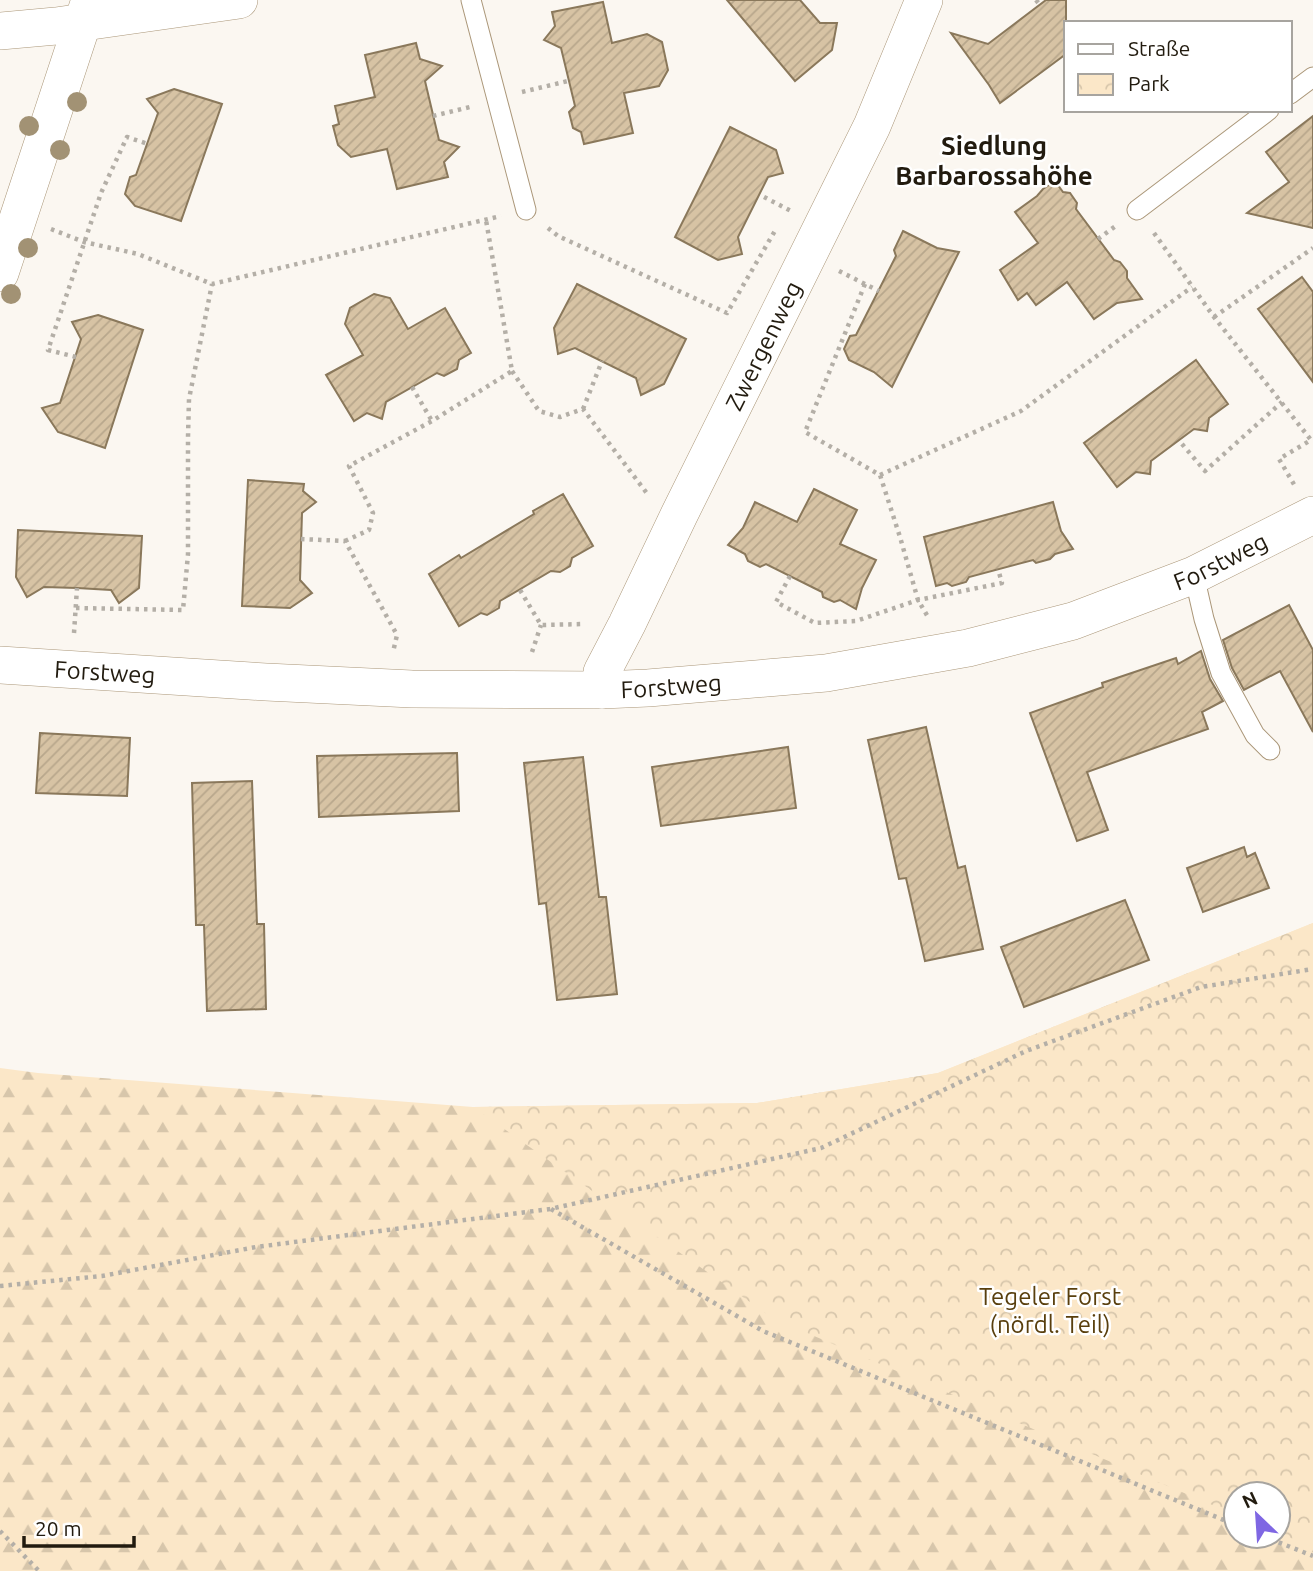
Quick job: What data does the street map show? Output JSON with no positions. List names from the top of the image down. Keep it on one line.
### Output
{"streets":{"street":["Zwergenweg","Forstweg"]},"crossings":[["Zwergenweg","Forstweg"]],"districts":["Siedlung Barbarossahöhe"],"parks":["Tegeler Forst (nördl. Teil)"],"legend":["Straße","Park"],"scale_bar":"20 m","north":"top left"}
